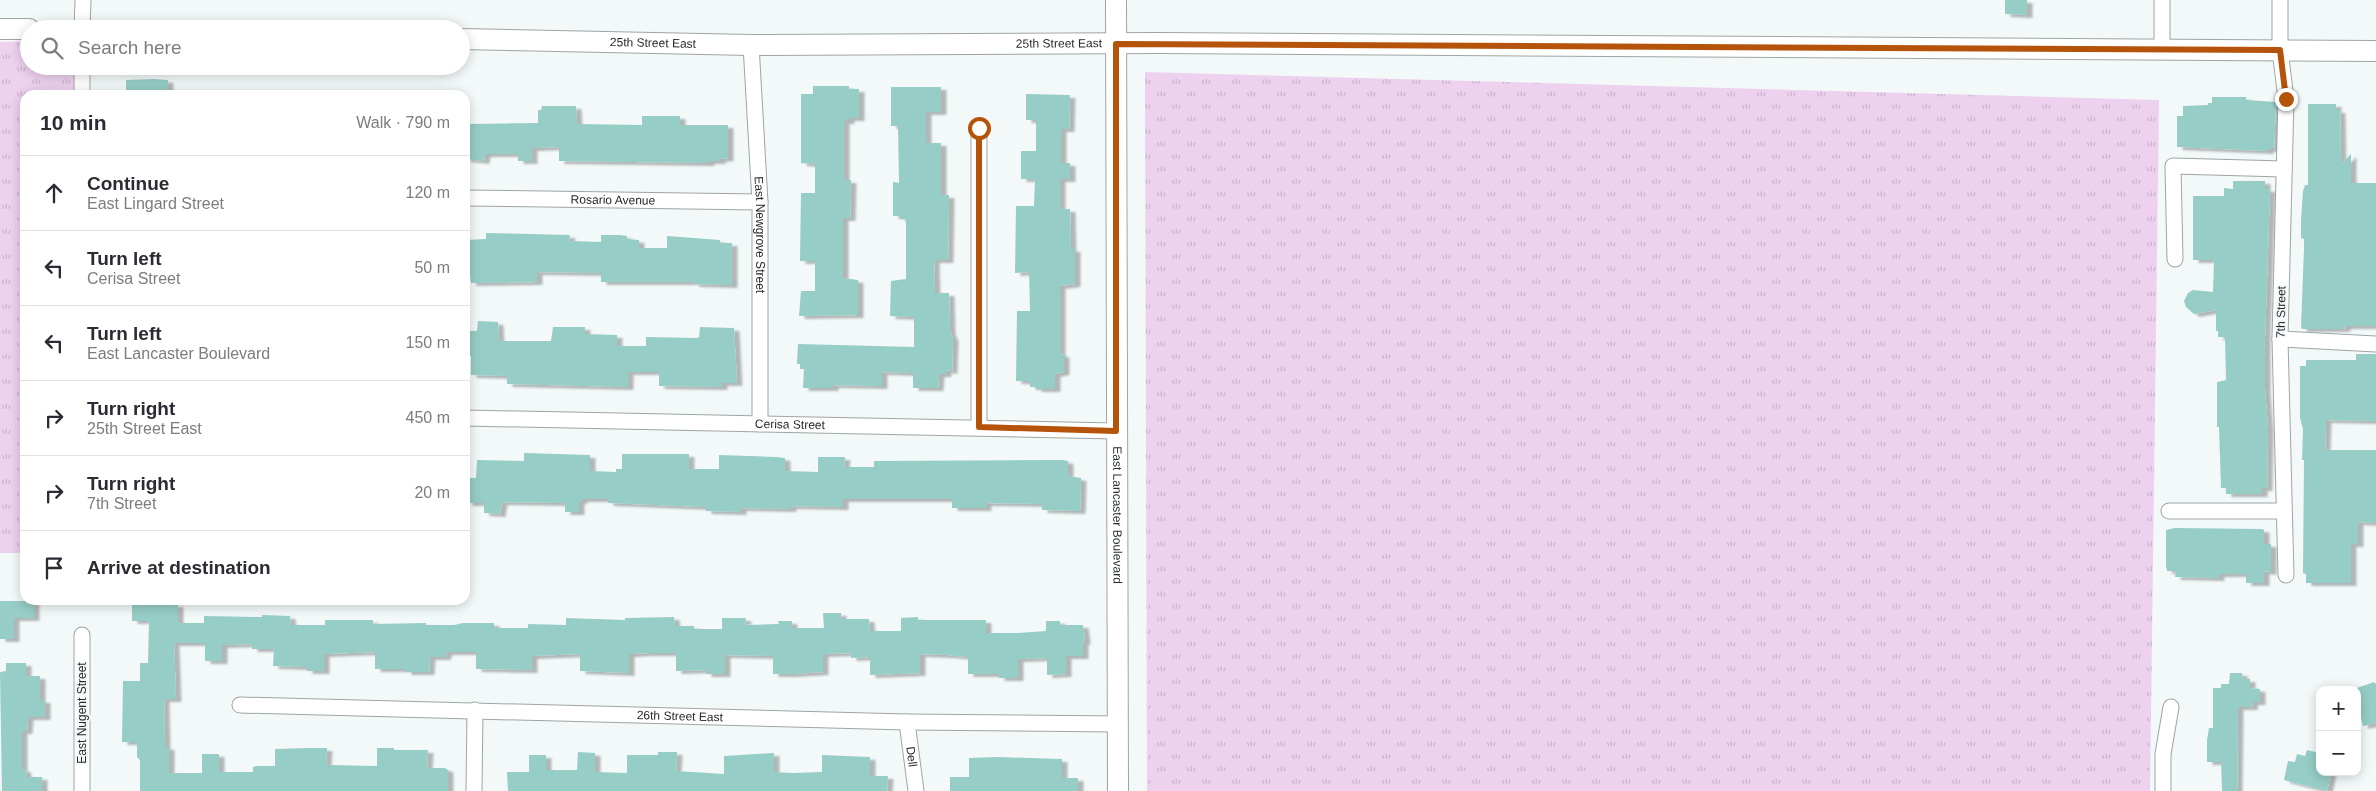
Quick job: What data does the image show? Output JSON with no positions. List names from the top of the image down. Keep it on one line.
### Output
{"streets":{"street":["25th Street East","Rosario Avenue","East Newgrove Street","7th Street","Cerisa Street","East Lancaster Boulevard","East Nugent Street","26th Street East","Dell"]},"crossings":[["25th Street East","East Newgrove Street"],["25th Street East","7th Street"],["25th Street East","East Lancaster Boulevard"],["Rosario Avenue","East Newgrove Street"],["East Newgrove Street","Cerisa Street"],["Cerisa Street","East Lancaster Boulevard"],["East Lancaster Boulevard","26th Street East"],["26th Street East","Dell"]],"page":{"search":"Search here","heading":["10 min","Walk · 790 m"],"list":[["Continue","East Lingard Street","120 m"],["Turn left","Cerisa Street","50 m"],["Turn left","East Lancaster Boulevard","150 m"],["Turn right","25th Street East","450 m"],["Turn right","7th Street","20 m"],"Arrive at destination"],"map_buttons":["+","−"]}}
